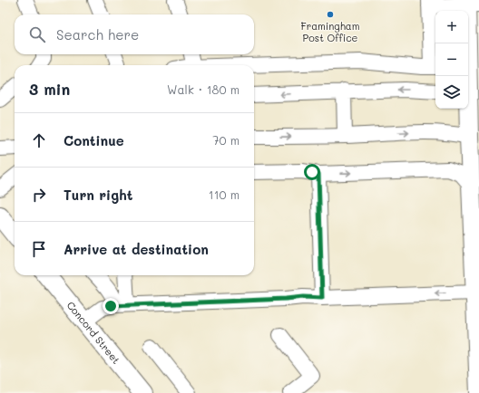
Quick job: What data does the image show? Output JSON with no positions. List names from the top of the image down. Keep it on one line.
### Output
{"streets":{"main road":["Concord Street"]},"places":["Framingham Post Office"],"page":{"map_buttons":["+","−"],"search":"Search here","heading":["3 min","Walk · 180 m"],"list":[["Continue","70 m"],["Turn right","110 m"],"Arrive at destination"]}}
